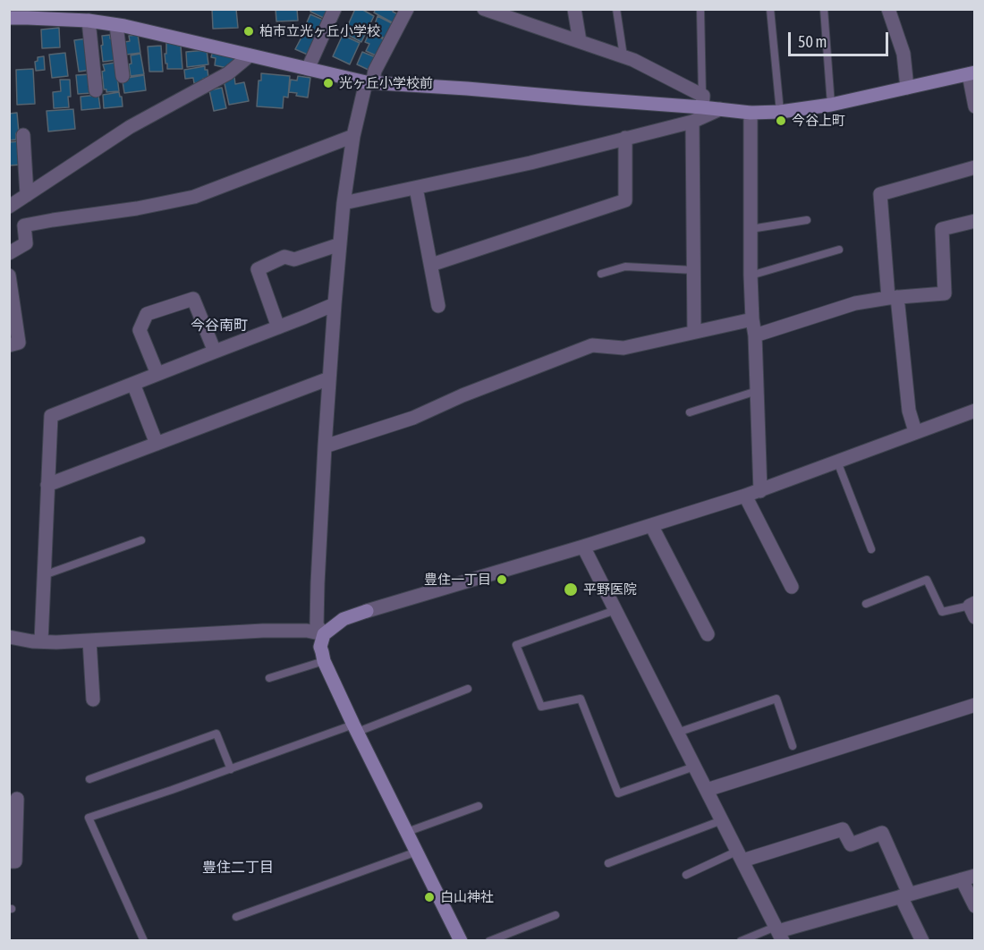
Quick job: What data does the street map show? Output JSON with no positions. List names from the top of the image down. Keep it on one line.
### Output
{"districts":["今谷南町","豊住二丁目"],"places":["柏市立光ヶ丘小学校","光ヶ丘小学校前","今谷上町","豊住一丁目","平野医院","白山神社"],"scale_bar":"50 m"}
